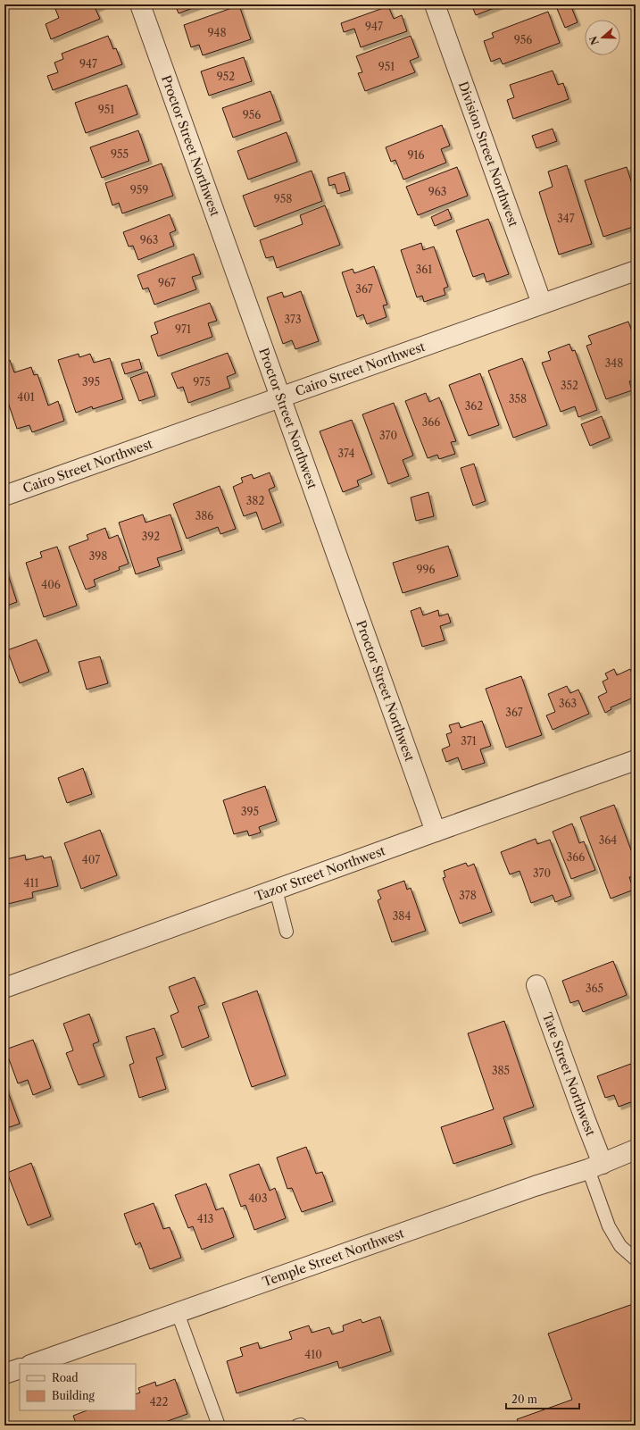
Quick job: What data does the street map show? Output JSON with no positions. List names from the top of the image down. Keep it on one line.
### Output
{"streets":{"street":["Proctor Street Northwest","Division Street Northwest","Cairo Street Northwest","Tazor Street Northwest","Tate Street Northwest","Temple Street Northwest"]},"crossings":[["Proctor Street Northwest","Cairo Street Northwest"],["Proctor Street Northwest","Tazor Street Northwest"],["Division Street Northwest","Cairo Street Northwest"],["Tate Street Northwest","Temple Street Northwest"]],"house_numbers":["947","948","956","947","951","952","951","956","955","916","959","963","958","347","963","361","967","367","373","971","348","395","975","352","401","358","362","366","370","374","382","386","392","398","996","406","363","367","371","395","364","366","407","370","411","378","384","365","385","403","413","410","422"],"legend":["Road","Building"],"scale_bar":"20 m","north":"left"}
